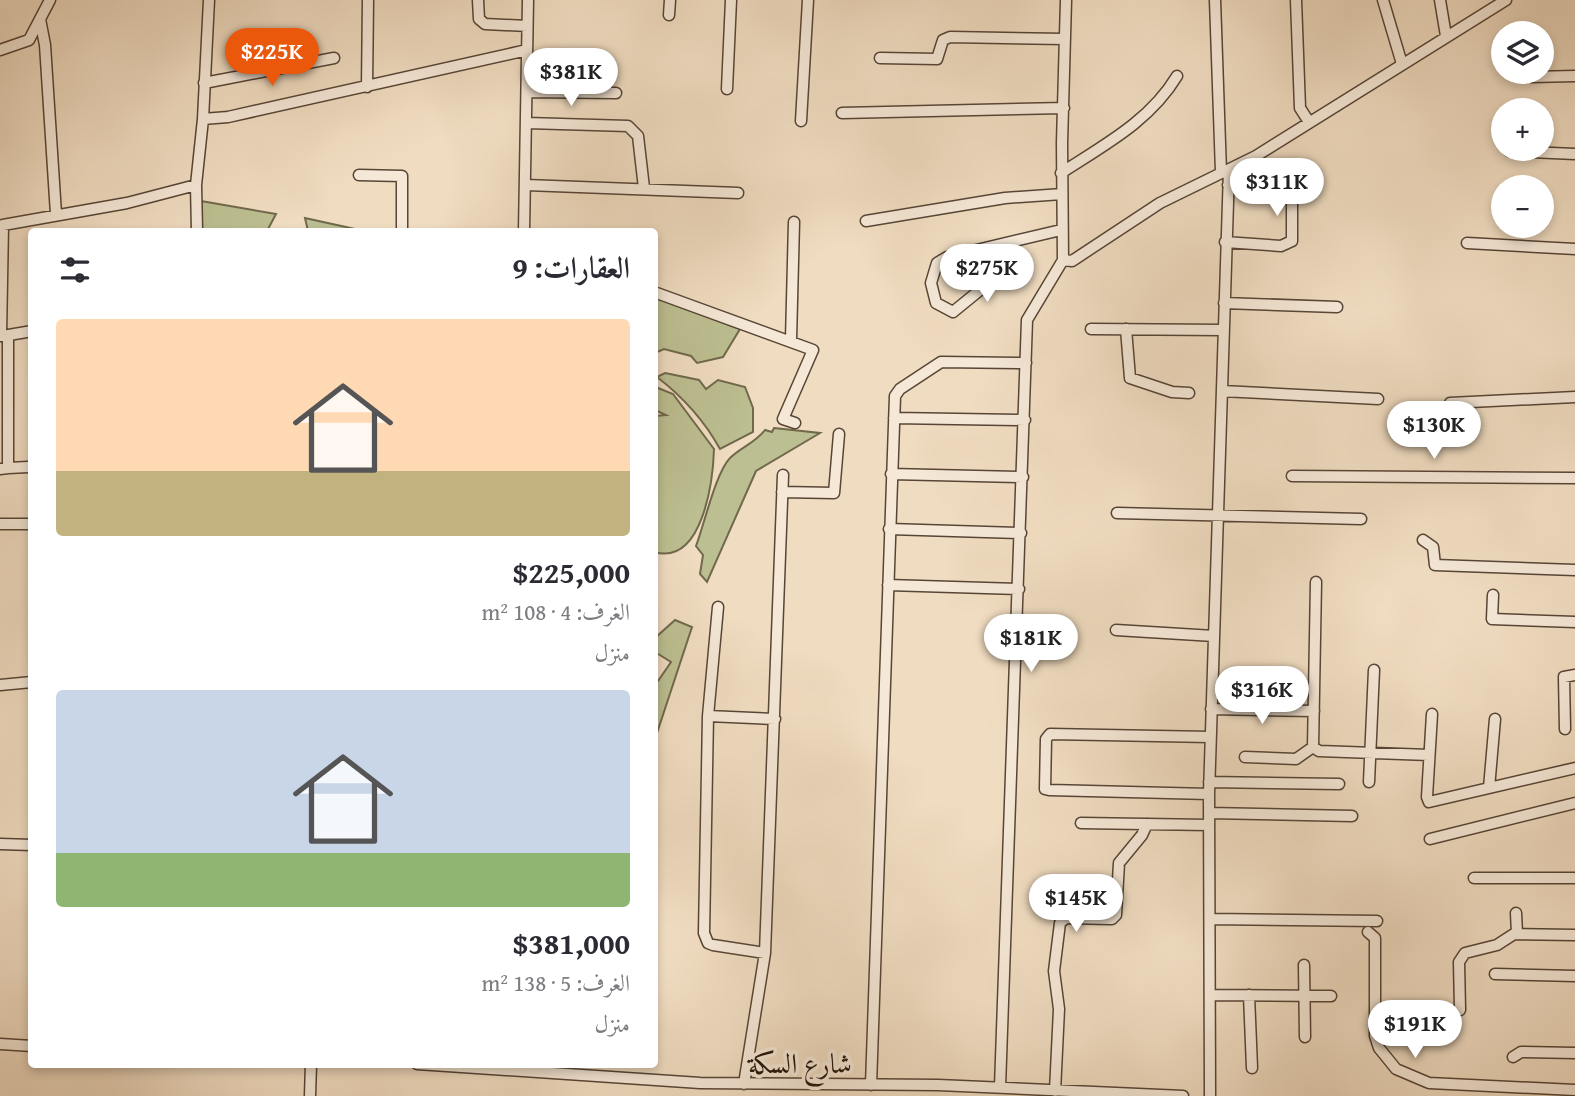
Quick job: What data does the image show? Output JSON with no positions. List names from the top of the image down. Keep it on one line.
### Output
{"streets":{"street":["شارع السكة"]},"page":{"map_buttons":["+","−"],"price":["$225K","$381K","$311K","$275K","$130K","$181K","$316K","$145K","$191K"],"heading":"العقارات: 9","list":[{"name":"$225,000","note":"الغرف: 4 · 108 m² · منزل"},{"name":"$381,000","note":"الغرف: 5 · 138 m² · منزل"}]}}
